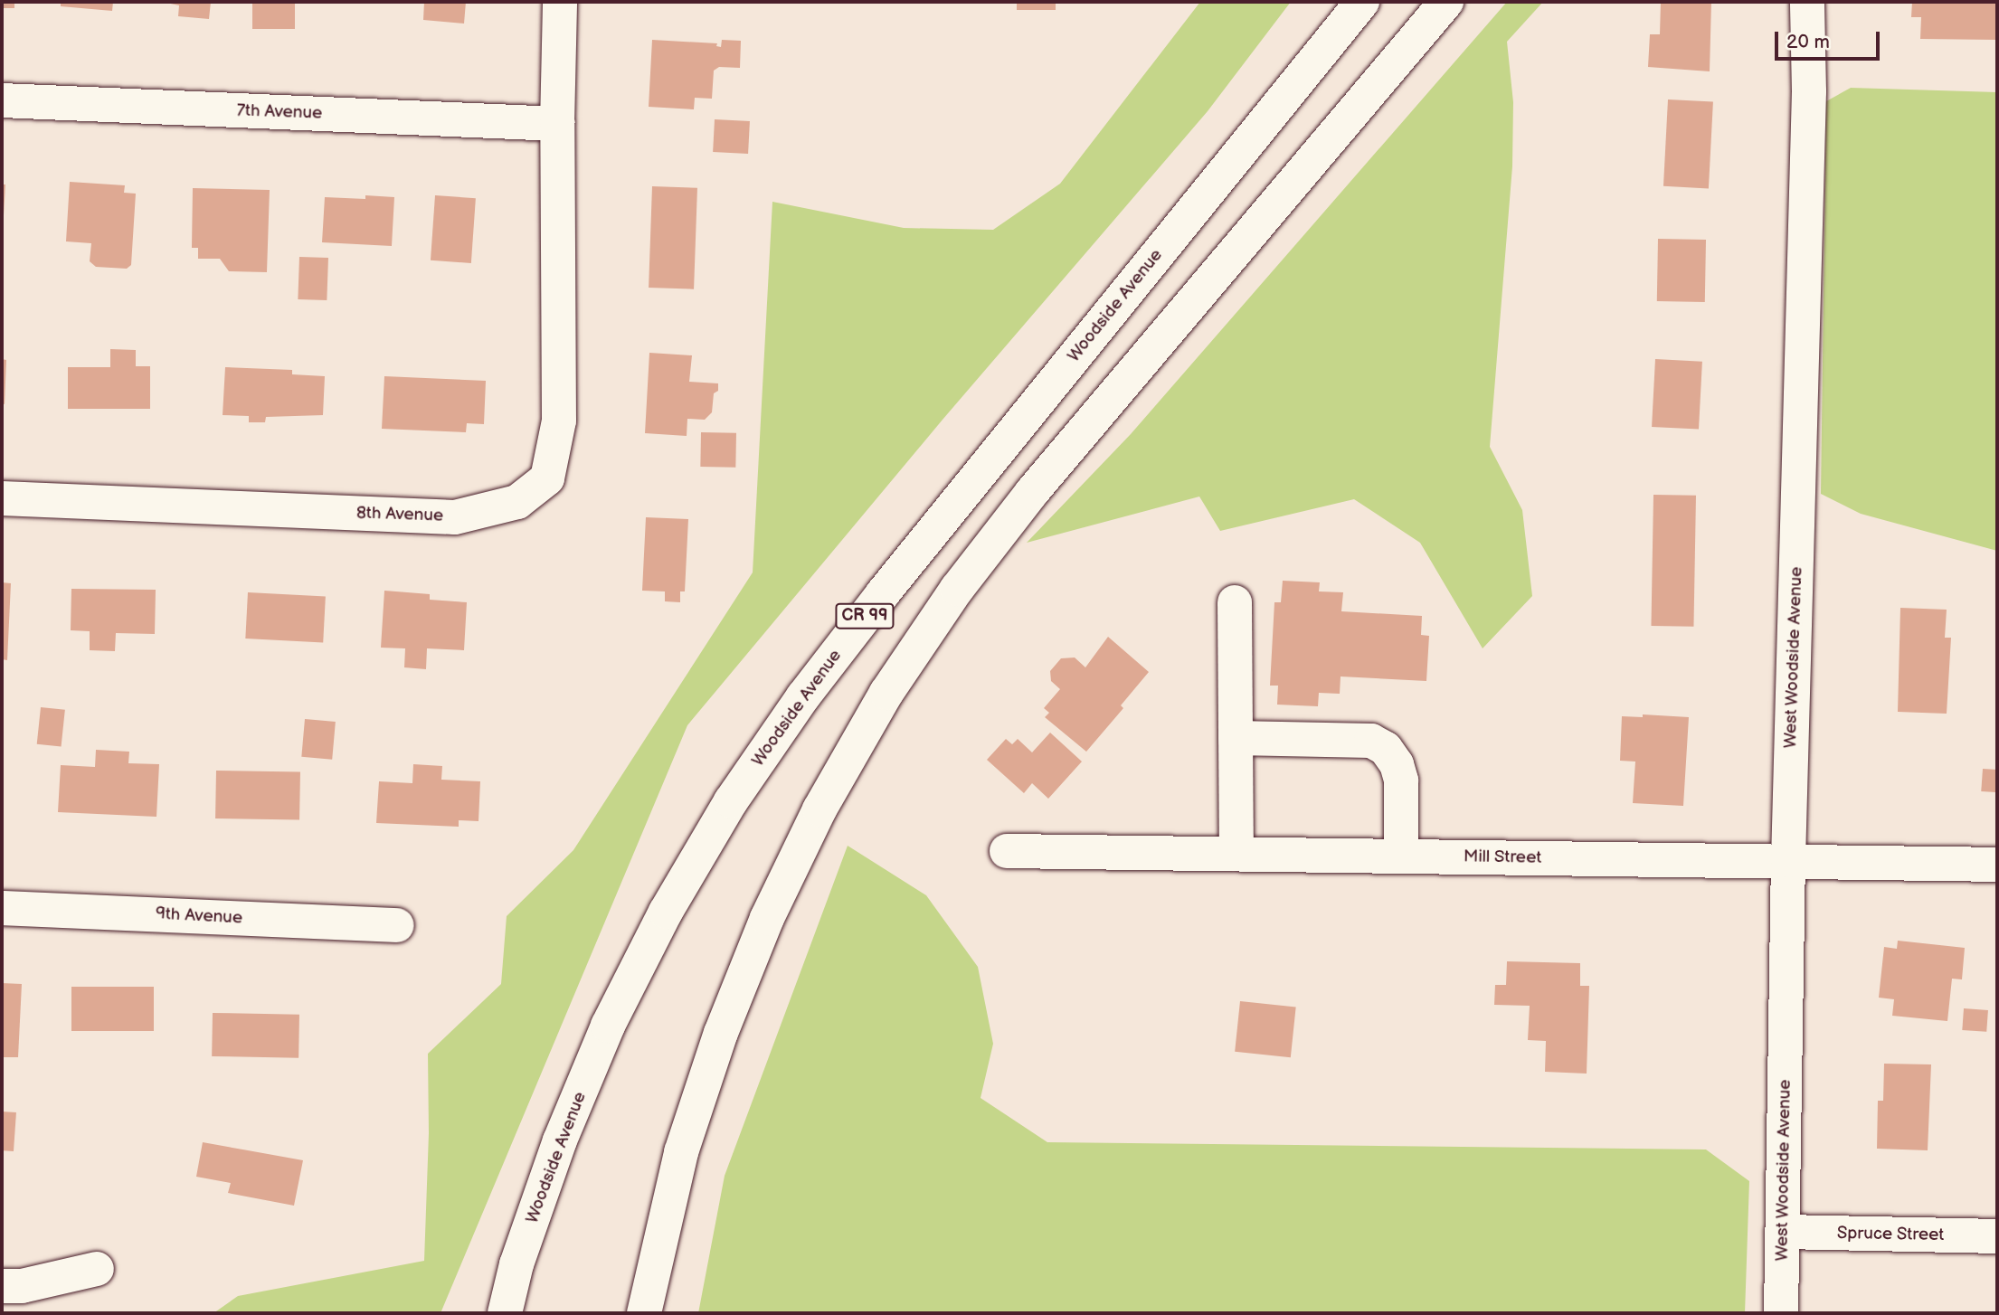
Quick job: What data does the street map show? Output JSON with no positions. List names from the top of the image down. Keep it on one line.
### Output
{"streets":{"street":["7th Avenue","Woodside Avenue","8th Avenue","CR 99","West Woodside Avenue","Mill Street","9th Avenue","Spruce Street"]},"crossings":[["7th Avenue","8th Avenue"],["West Woodside Avenue","Mill Street"],["West Woodside Avenue","Spruce Street"]],"scale_bar":"20 m"}
